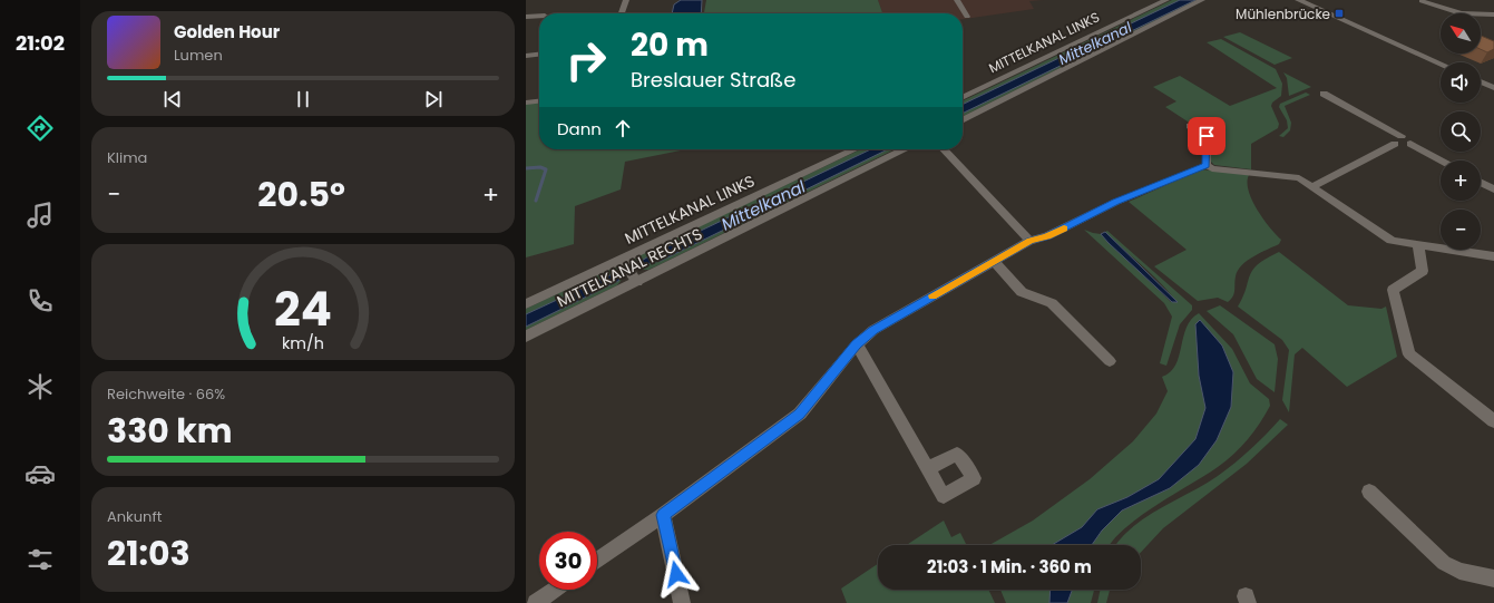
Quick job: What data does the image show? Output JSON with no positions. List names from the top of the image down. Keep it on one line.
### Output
{"streets":{"main road":["MITTELKANAL RECHTS"],"street":["MITTELKANAL LINKS"]},"water":["Mittelkanal"],"places":{"transit":["Mühlenbrücke"]},"north":"top left","page":{"tabs":"21:02","map_buttons":["+","−"],"turn":["20 m","Breslauer Straße"],"song":["Golden Hour","Lumen"],"then":"Dann","tile":["Klima",["Reichweite · 66%","330 km"],["Ankunft","21:03"]],"heat":["−","20.5°","+"],"limit":"30","trip":"21:03 · 1 Min. · 360 m","gauge":["24","km/h"]}}
